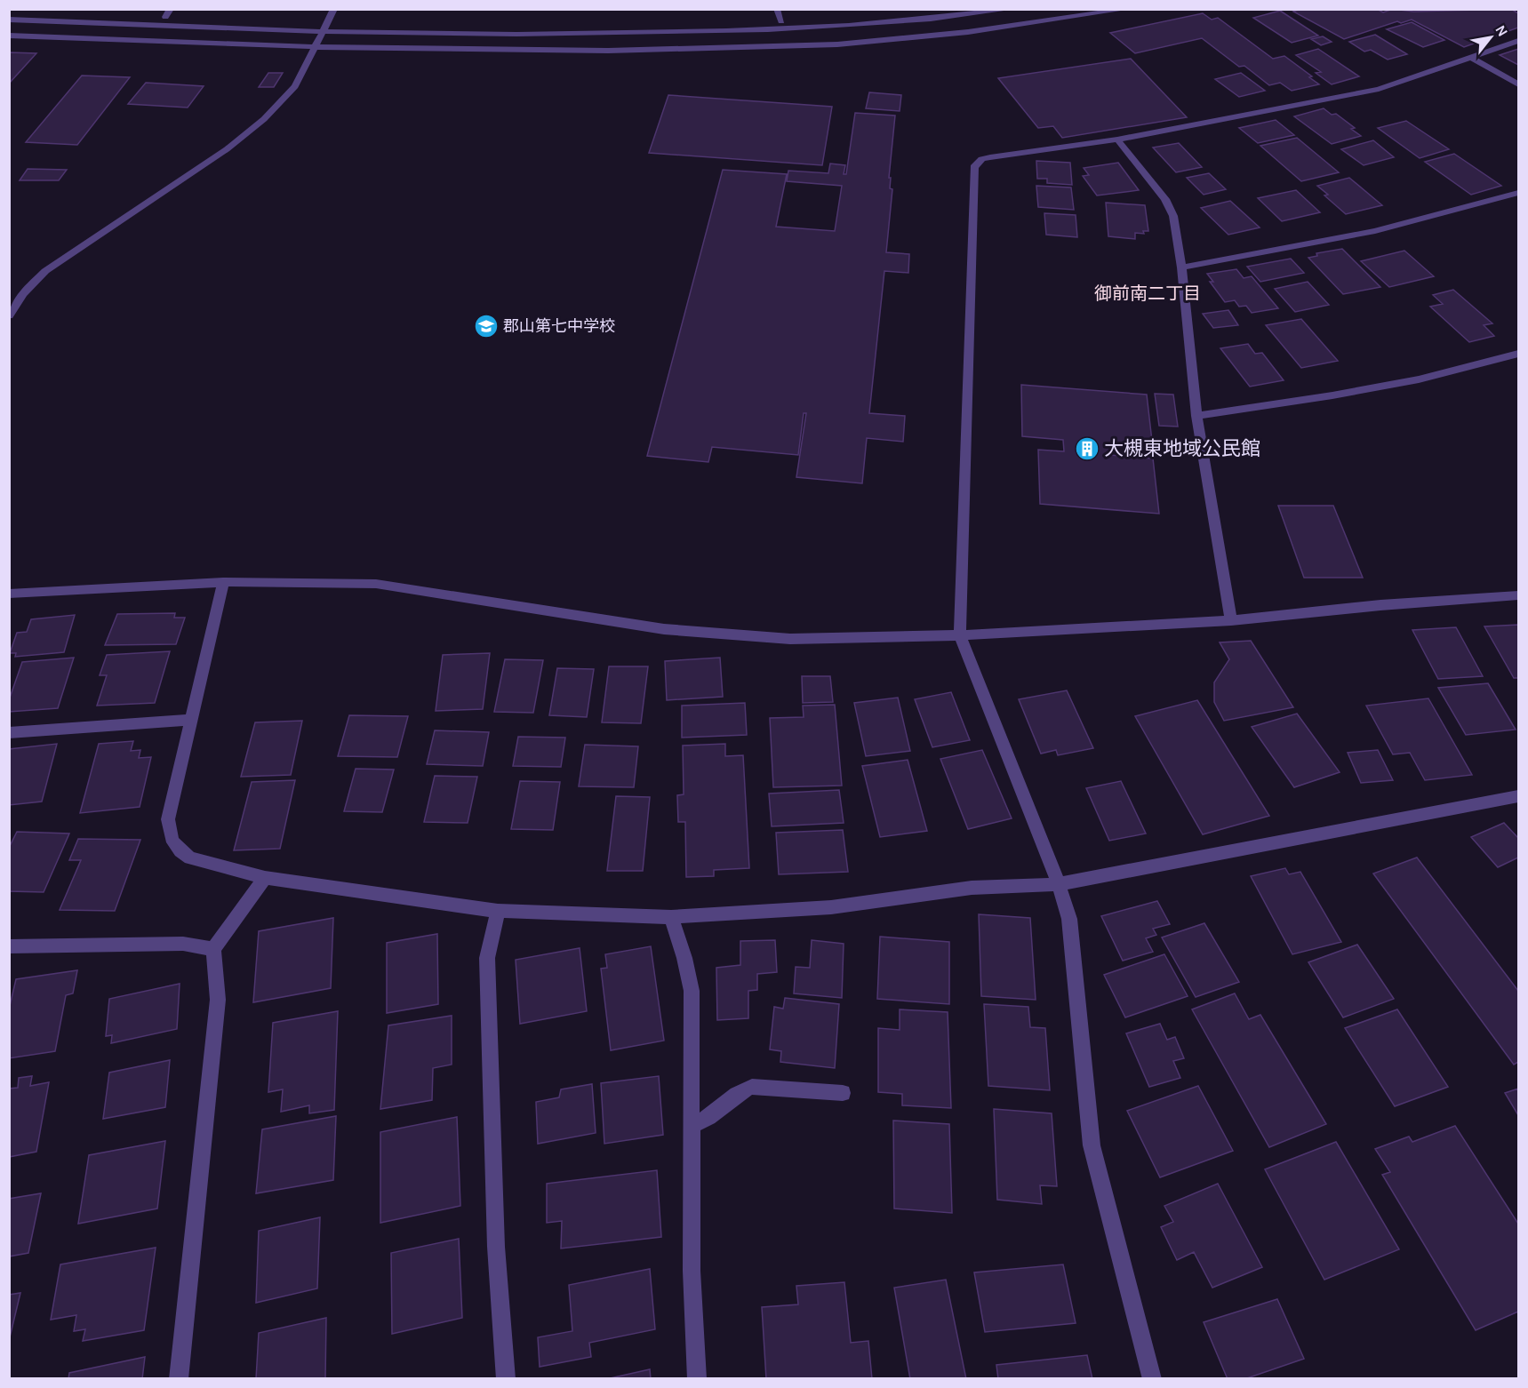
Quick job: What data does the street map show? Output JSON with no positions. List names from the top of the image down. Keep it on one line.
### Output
{"districts":["御前南二丁目"],"places":{"school or university":["郡山第七中学校"],"building":["大槻東地域公民館"]},"north":"top right"}
